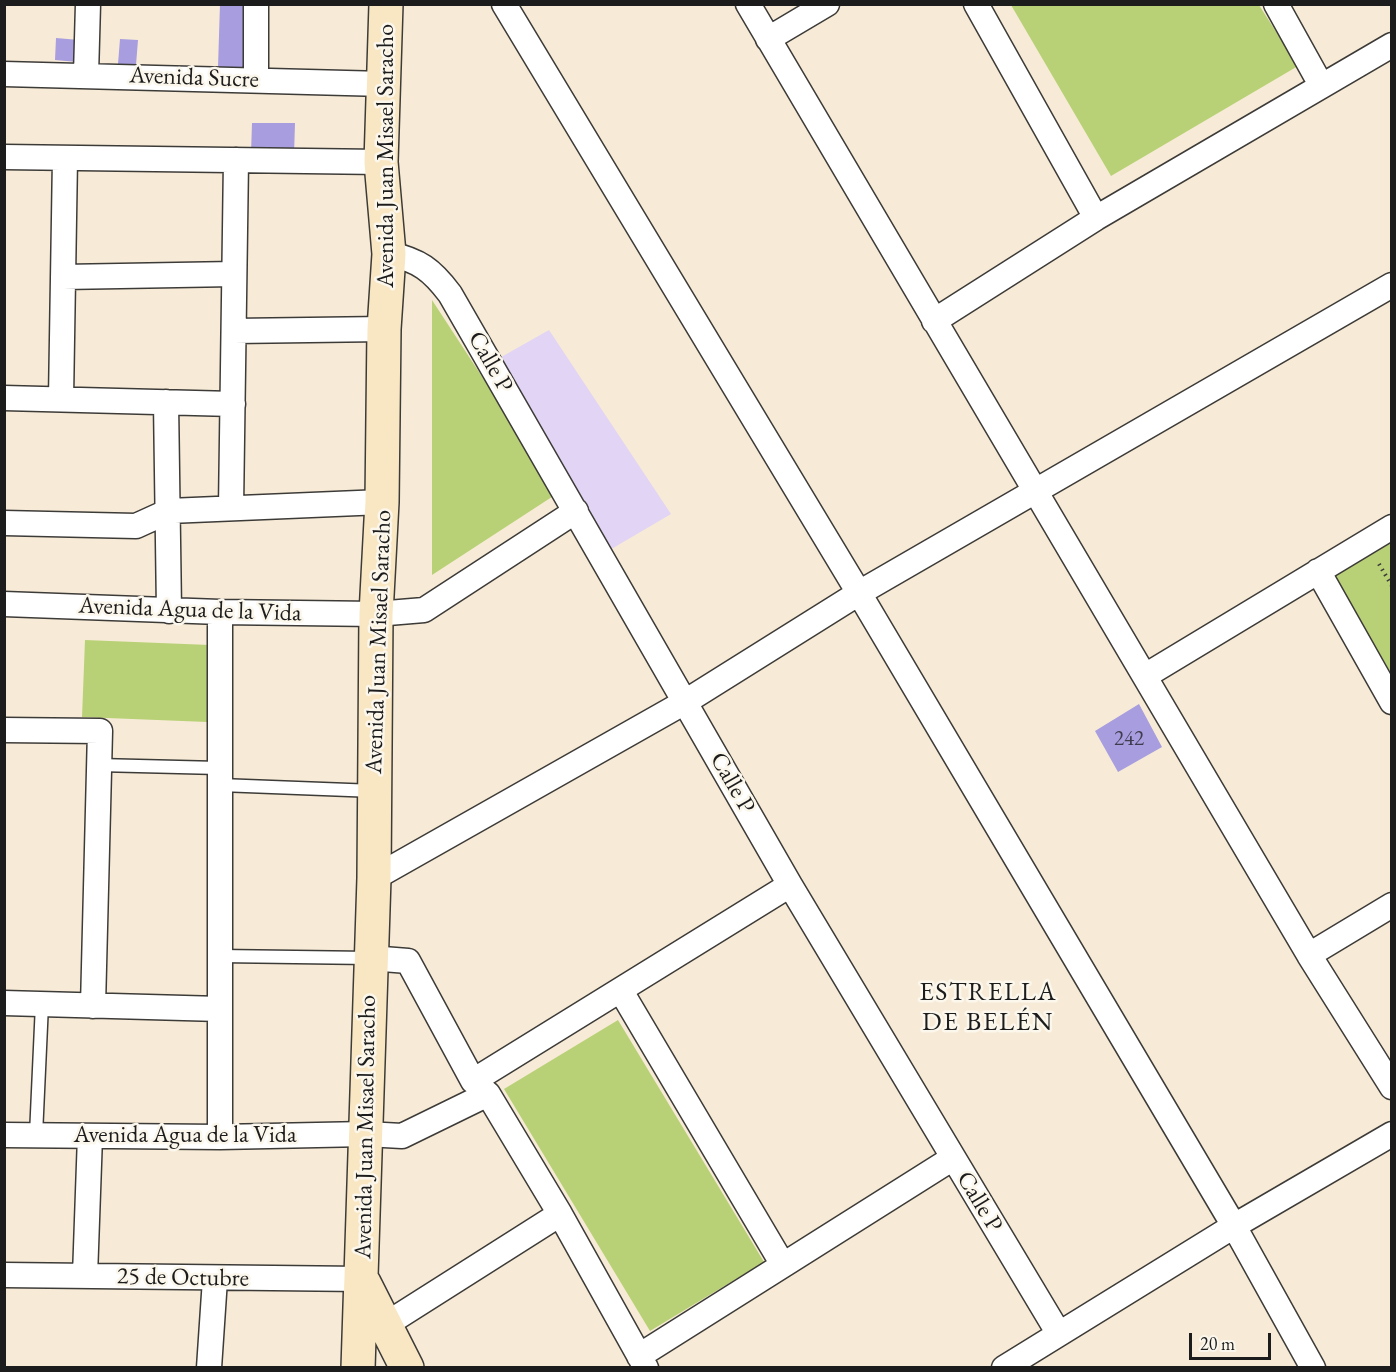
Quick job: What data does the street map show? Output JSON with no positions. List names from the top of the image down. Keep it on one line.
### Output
{"streets":{"street":["Avenida Sucre","Avenida Juan Misael Saracho","Calle P","Avenida Agua de la Vida","25 de Octubre"]},"crossings":[["Avenida Sucre","Avenida Juan Misael Saracho"],["Avenida Juan Misael Saracho","Calle P"],["Avenida Juan Misael Saracho","Avenida Agua de la Vida"],["Avenida Juan Misael Saracho","25 de Octubre"],["Calle P","Avenida Agua de la Vida"]],"districts":["ESTRELLA DE BELÉN"],"house_numbers":["242"],"scale_bar":"20 m"}
